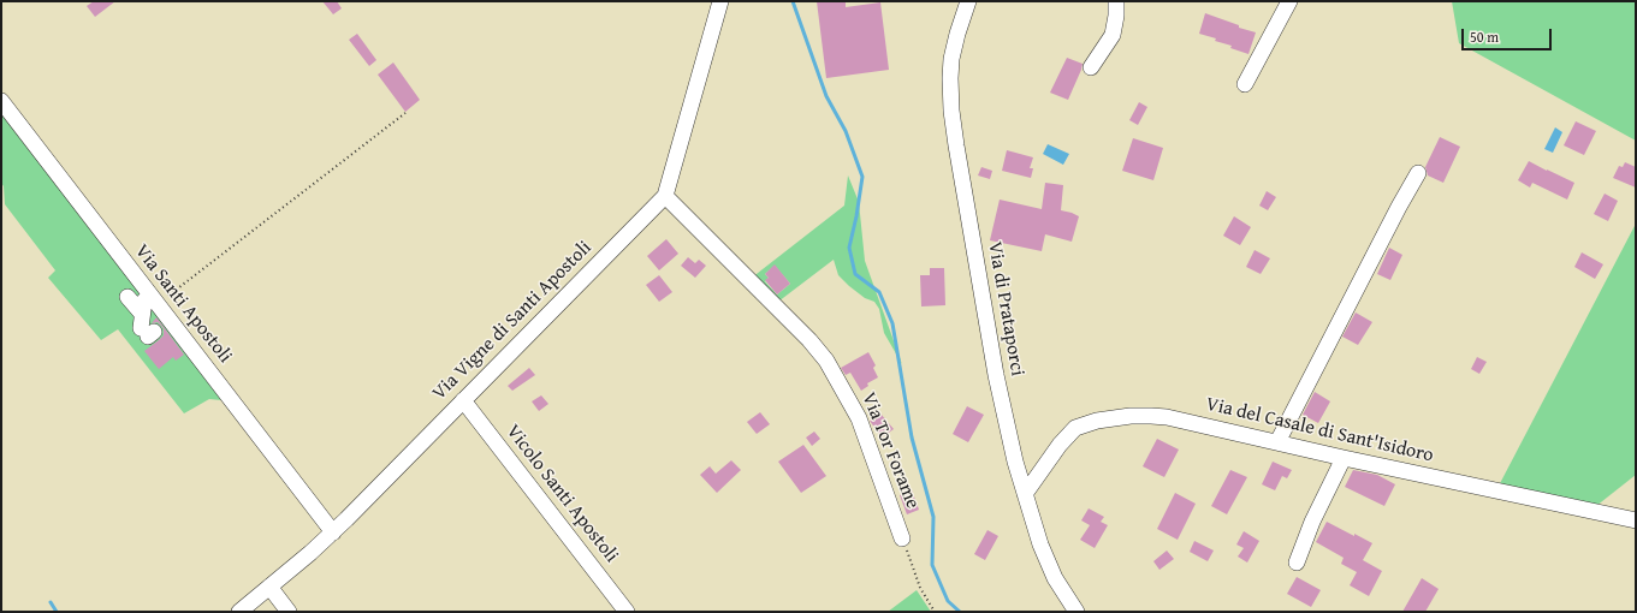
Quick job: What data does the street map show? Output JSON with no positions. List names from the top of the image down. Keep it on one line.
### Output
{"streets":{"street":["Via Santi Apostoli","Via di Prataporci","Via Vigne di Santi Apostoli","Via del Casale di Sant'Isidoro","Via Tor Forame","Vicolo Santi Apostoli"]},"crossings":[["Via Santi Apostoli","Via Vigne di Santi Apostoli"],["Via di Prataporci","Via del Casale di Sant'Isidoro"],["Via Vigne di Santi Apostoli","Via Tor Forame"],["Via Vigne di Santi Apostoli","Vicolo Santi Apostoli"]],"scale_bar":"50 m"}
